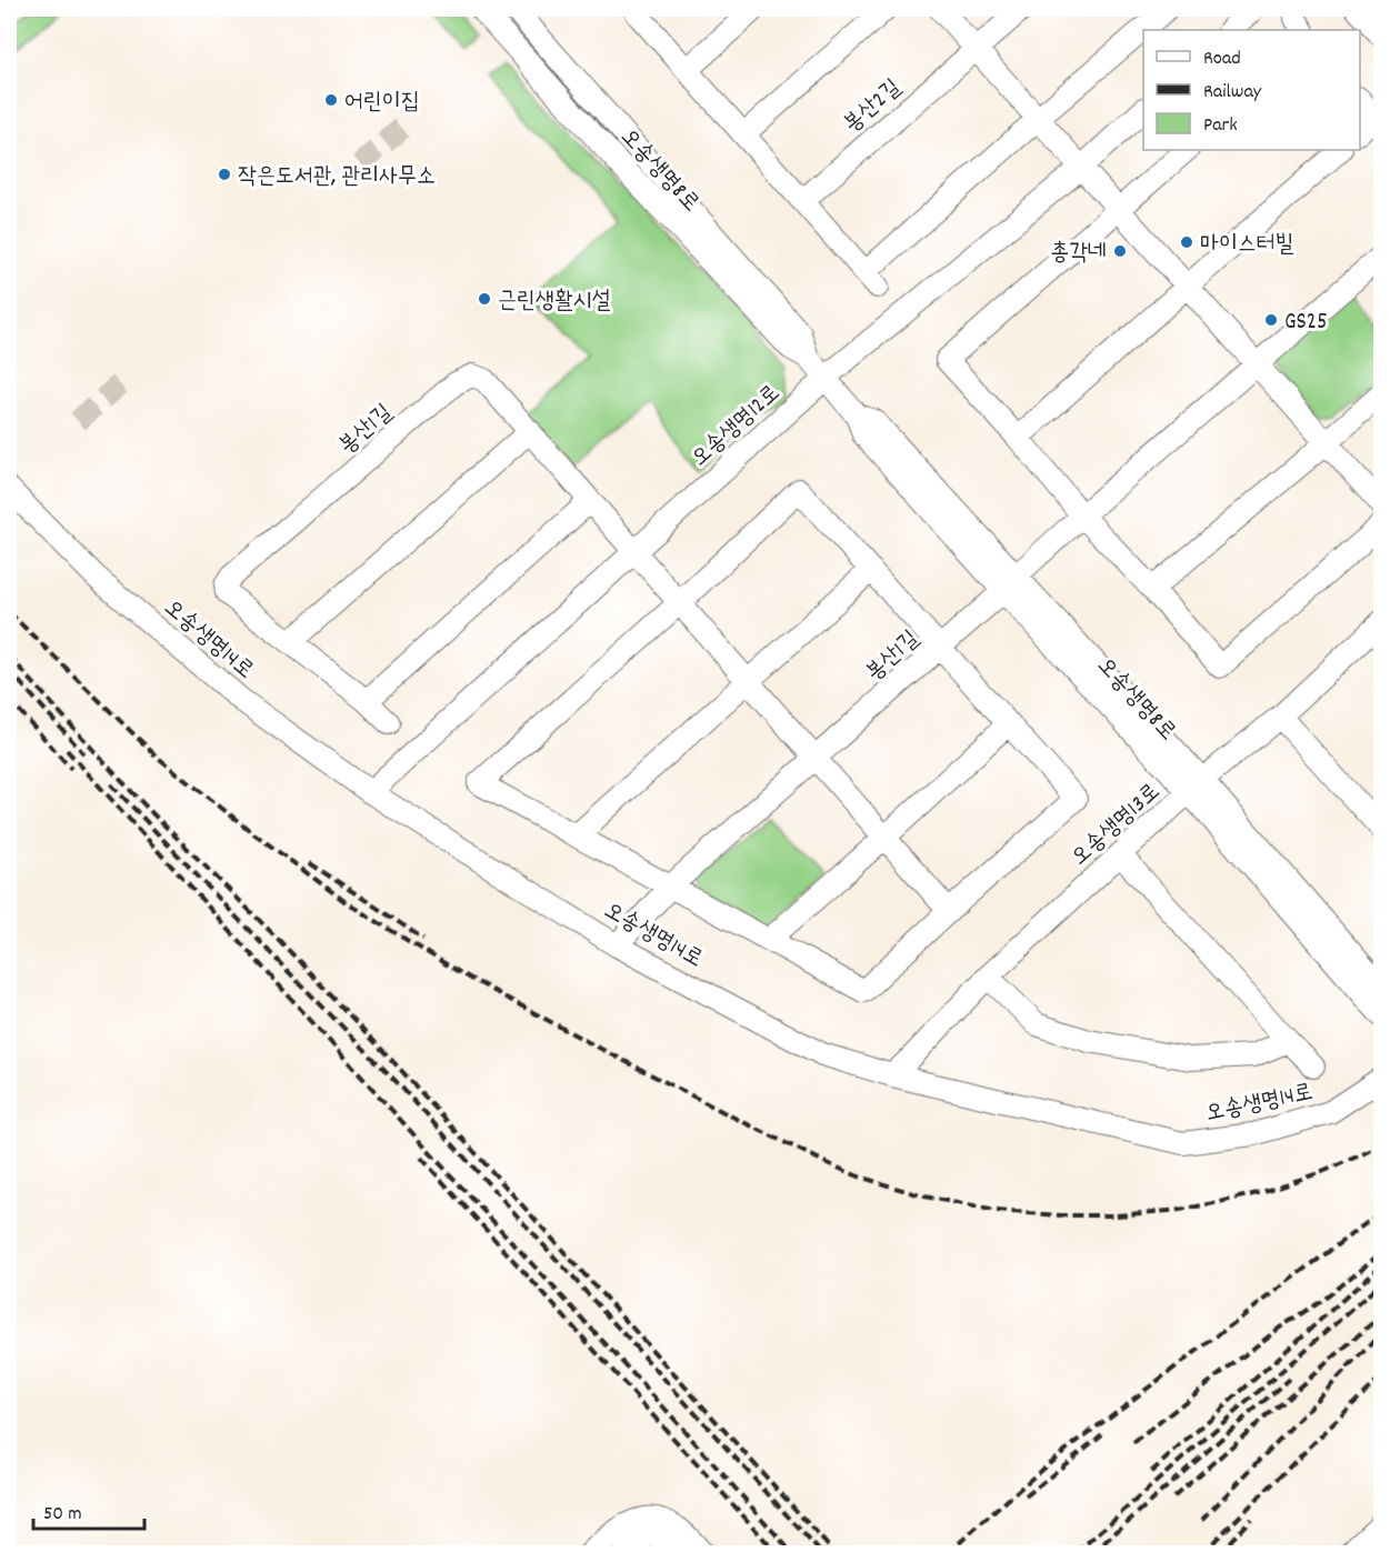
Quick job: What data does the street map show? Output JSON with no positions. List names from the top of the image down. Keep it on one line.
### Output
{"streets":{"street":["봉산2길","오송생명8로","오송생명12로","봉산1길","오송생명14로","오송생명13로"]},"crossings":[["오송생명8로","오송생명12로"],["오송생명8로","봉산1길"],["오송생명8로","오송생명13로"],["오송생명12로","봉산1길"],["오송생명12로","오송생명14로"],["봉산1길","오송생명14로"],["오송생명14로","오송생명13로"]],"places":["어린이집","작은도서관, 관리사무소","마이스터빌","총각네","근린생활시설","GS25"],"legend":["Road","Railway","Park"],"scale_bar":"50 m"}
